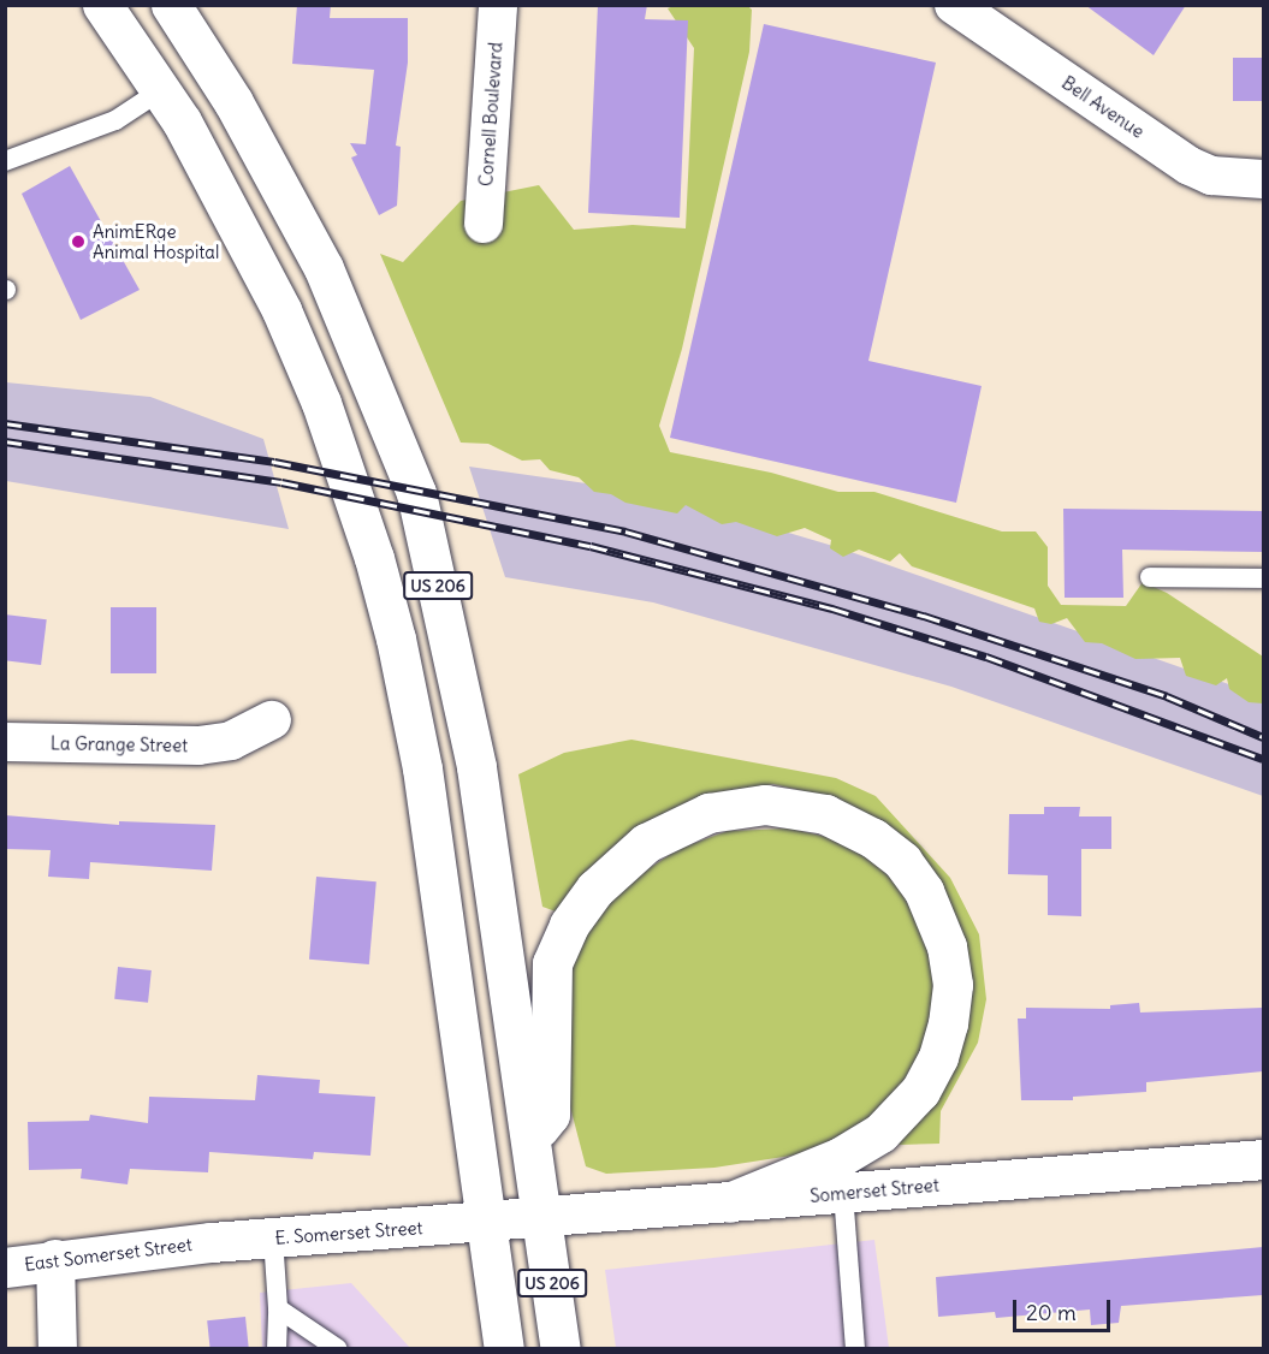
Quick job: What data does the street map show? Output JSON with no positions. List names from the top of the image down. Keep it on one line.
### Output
{"streets":{"main road":["US 206","Somerset Street","E. Somerset Street","East Somerset Street"],"street":["Bell Avenue","Cornell Boulevard","La Grange Street"]},"crossings":[["US 206","Somerset Street"],["US 206","E. Somerset Street"],["Somerset Street","E. Somerset Street"],["E. Somerset Street","East Somerset Street"]],"places":["AnimERge Animal Hospital"],"scale_bar":"20 m"}
